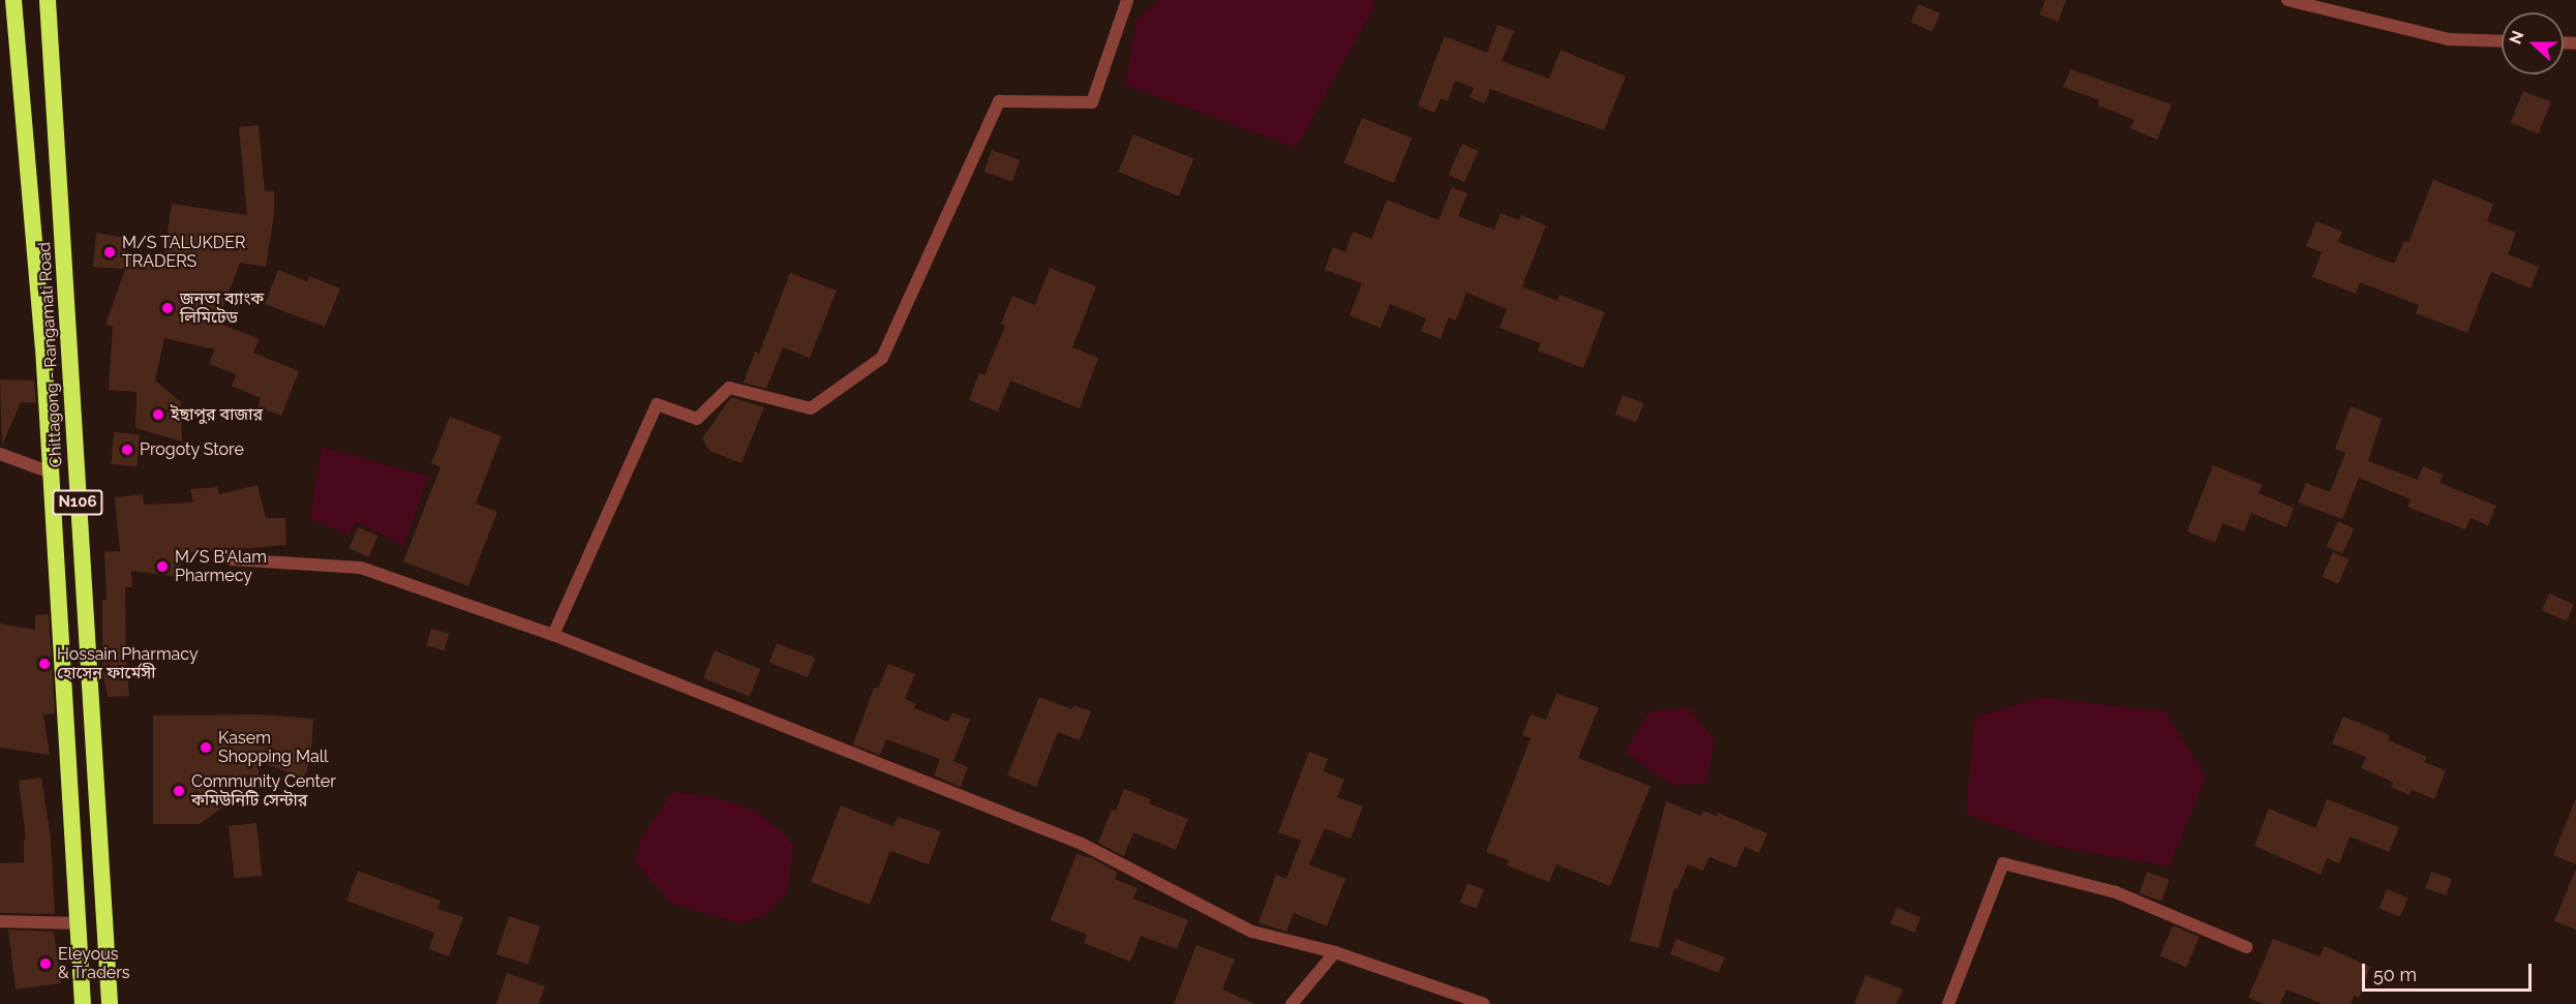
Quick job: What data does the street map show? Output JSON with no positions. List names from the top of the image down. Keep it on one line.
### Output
{"streets":{"highway":["Chittagong - Rangamati Road","N106"]},"places":["M/S TALUKDER TRADERS","জনতা ব্যাংক লিমিটেড","ইছাপুর বাজার","Progoty Store","M/S B'Alam Pharmecy","Hossain Pharmacy হোসেন ফার্মেসী","Kasem Shopping Mall","Community Center কমিউনিটি সেন্টার","Eleyous & Traders"],"scale_bar":"50 m","north":"left"}
